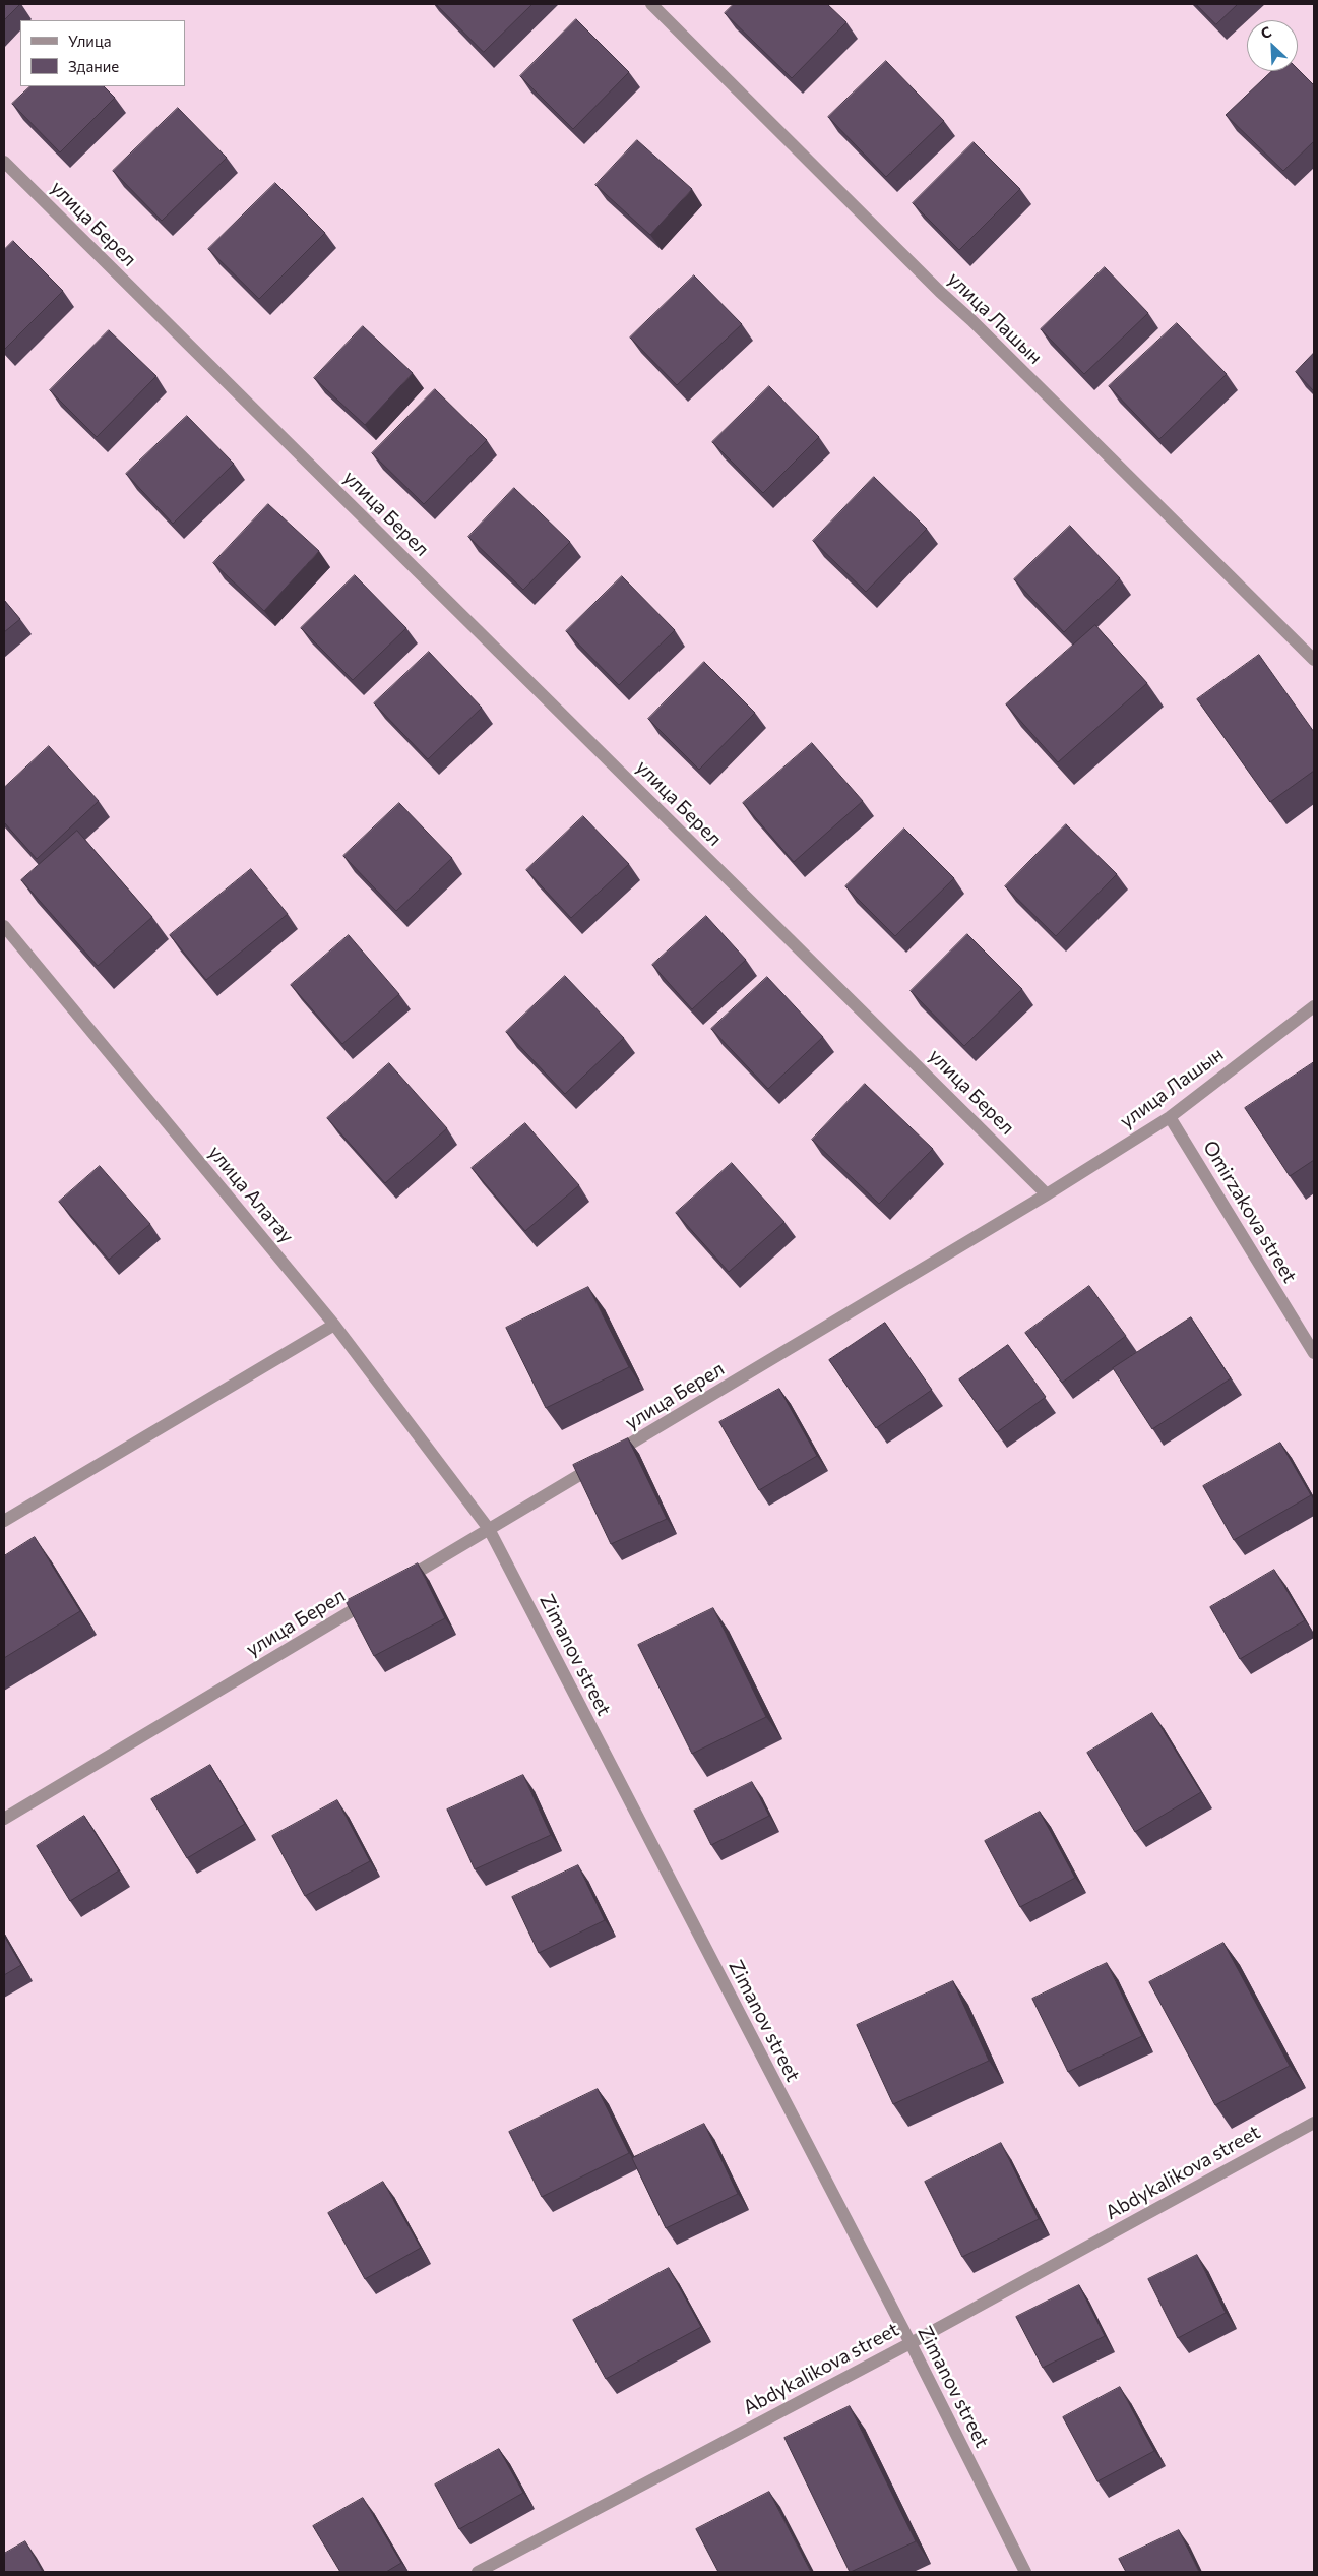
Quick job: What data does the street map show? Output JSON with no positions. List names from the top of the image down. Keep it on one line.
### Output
{"streets":{"street":["улица Берел","улица Лашын","улица Алатау","Omirzakova street","Zimanov street","Abdykalikova street"]},"crossings":[["улица Берел","улица Лашын"],["улица Берел","Zimanov street"],["улица Лашын","Omirzakova street"],["улица Алатау","Zimanov street"],["Zimanov street","Abdykalikova street"]],"legend":["Улица","Здание"],"north":"top left"}
